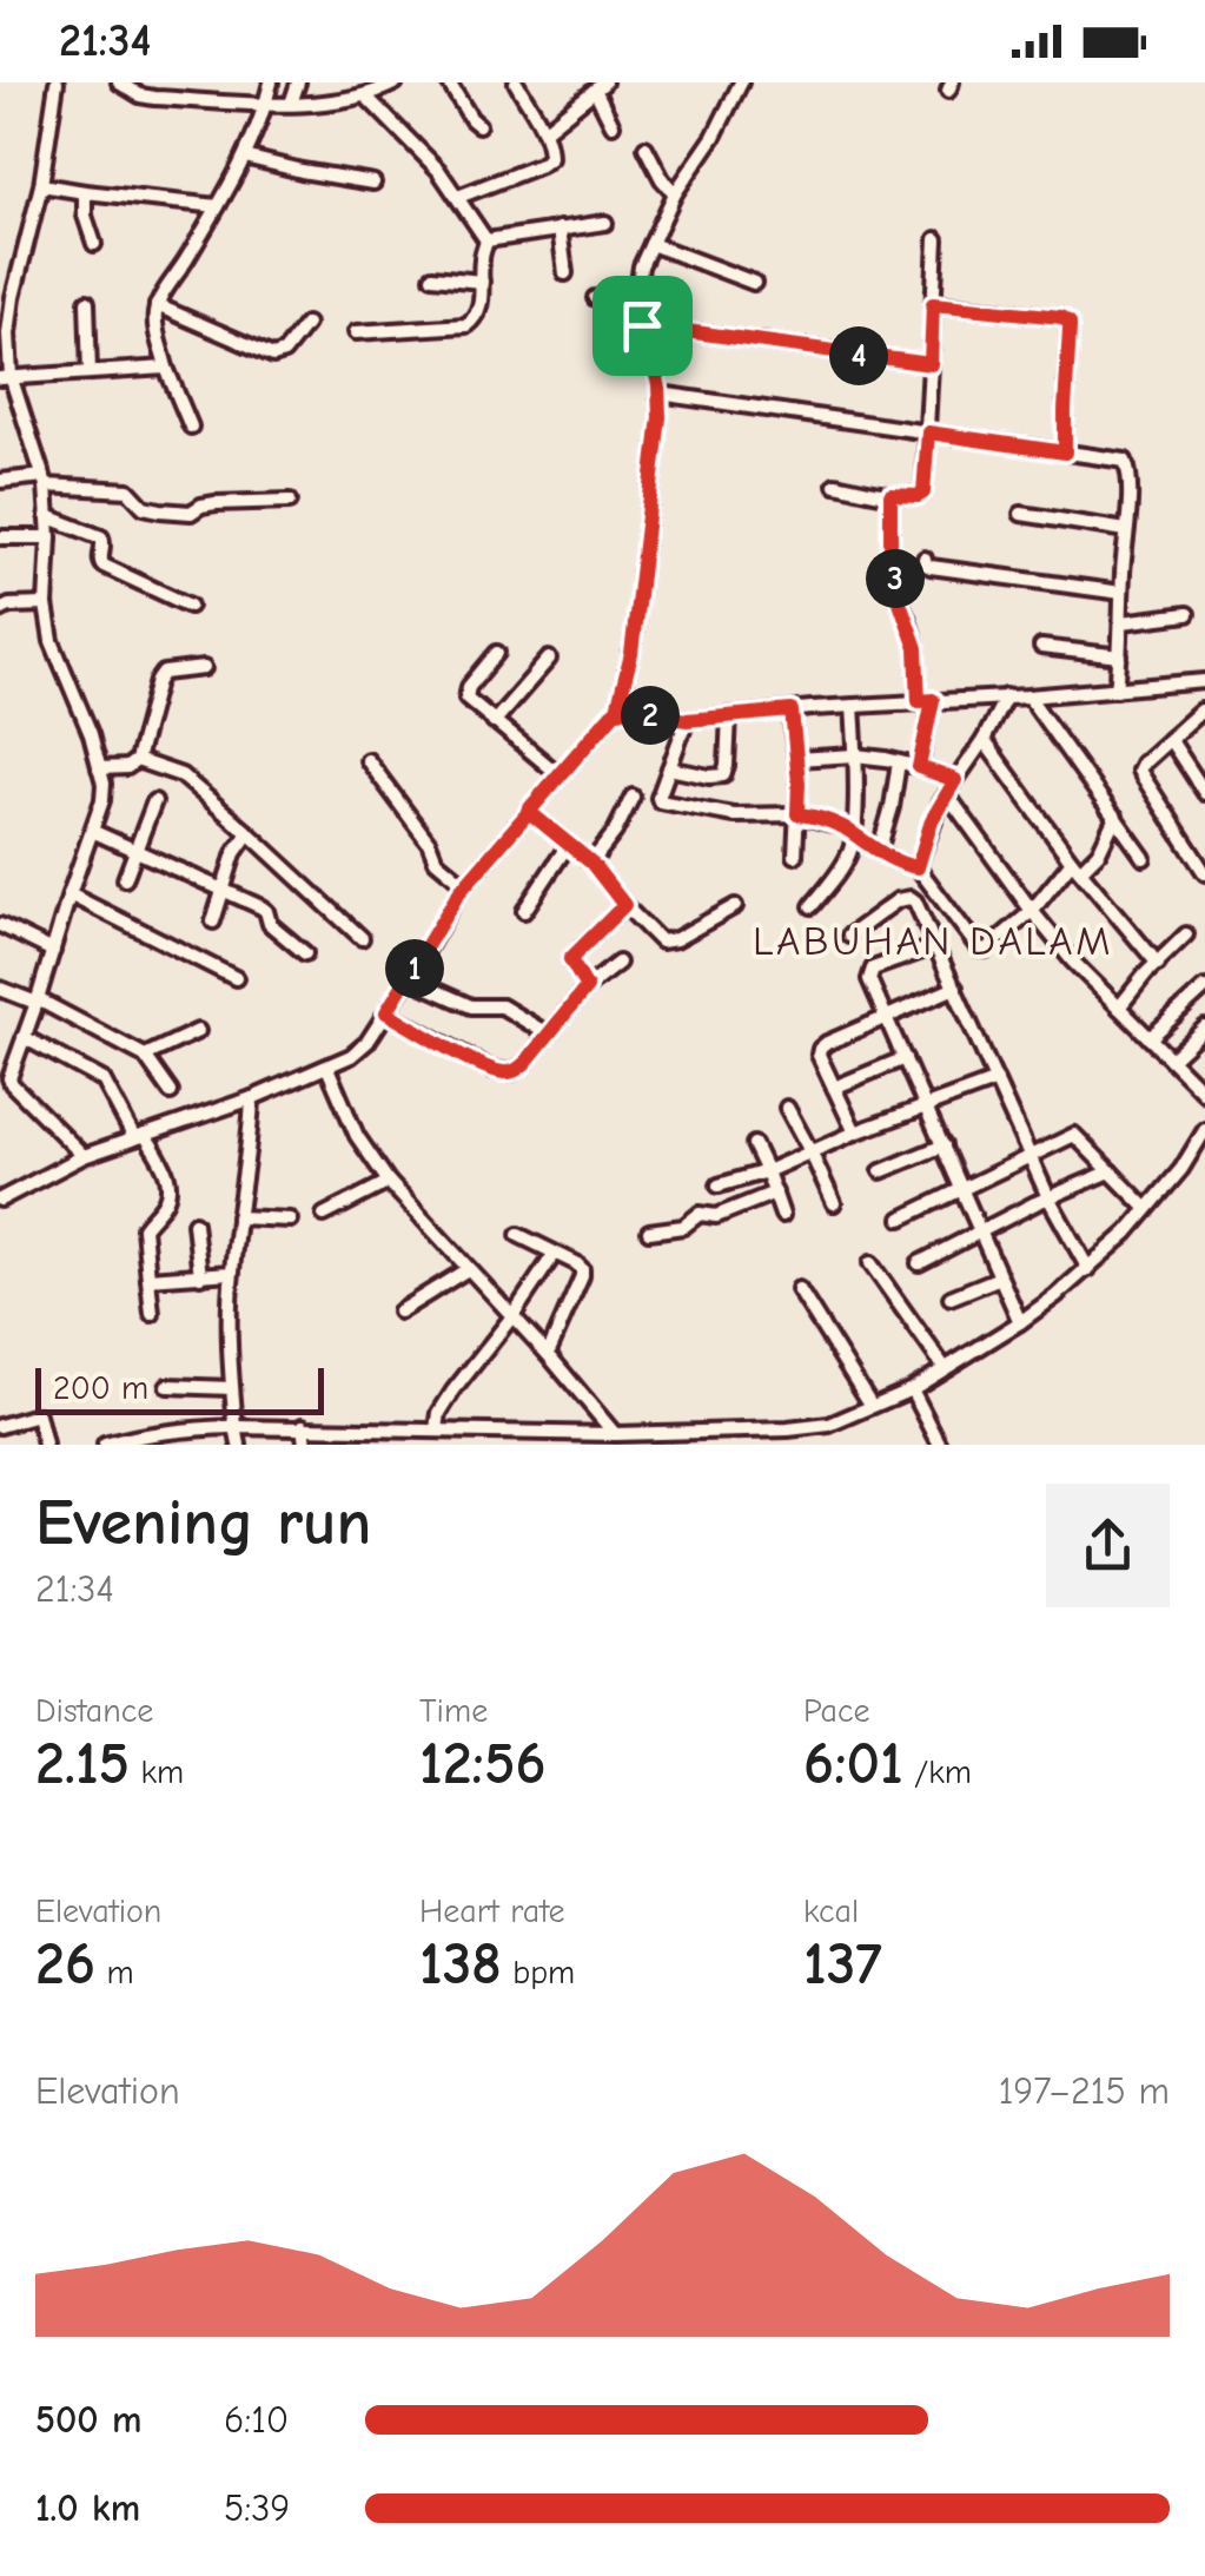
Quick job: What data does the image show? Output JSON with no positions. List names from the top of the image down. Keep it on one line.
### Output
{"districts":["LABUHAN DALAM"],"scale_bar":"200 m","page":{"status":"21:34","pins":["4","3","2","1"],"scale":"200 m","heading":["Evening run","21:34"],"stats":[["Distance","2.15 km"],["Time","12:56"],["Pace","6:01 /km"],["Elevation","26 m"],["Heart rate","138 bpm"],["kcal","137"]],"chart":["Elevation","197–215 m"],"list":[{"name":"500 m","note":"6:10"},{"name":"1.0 km","note":"5:39"}]}}
